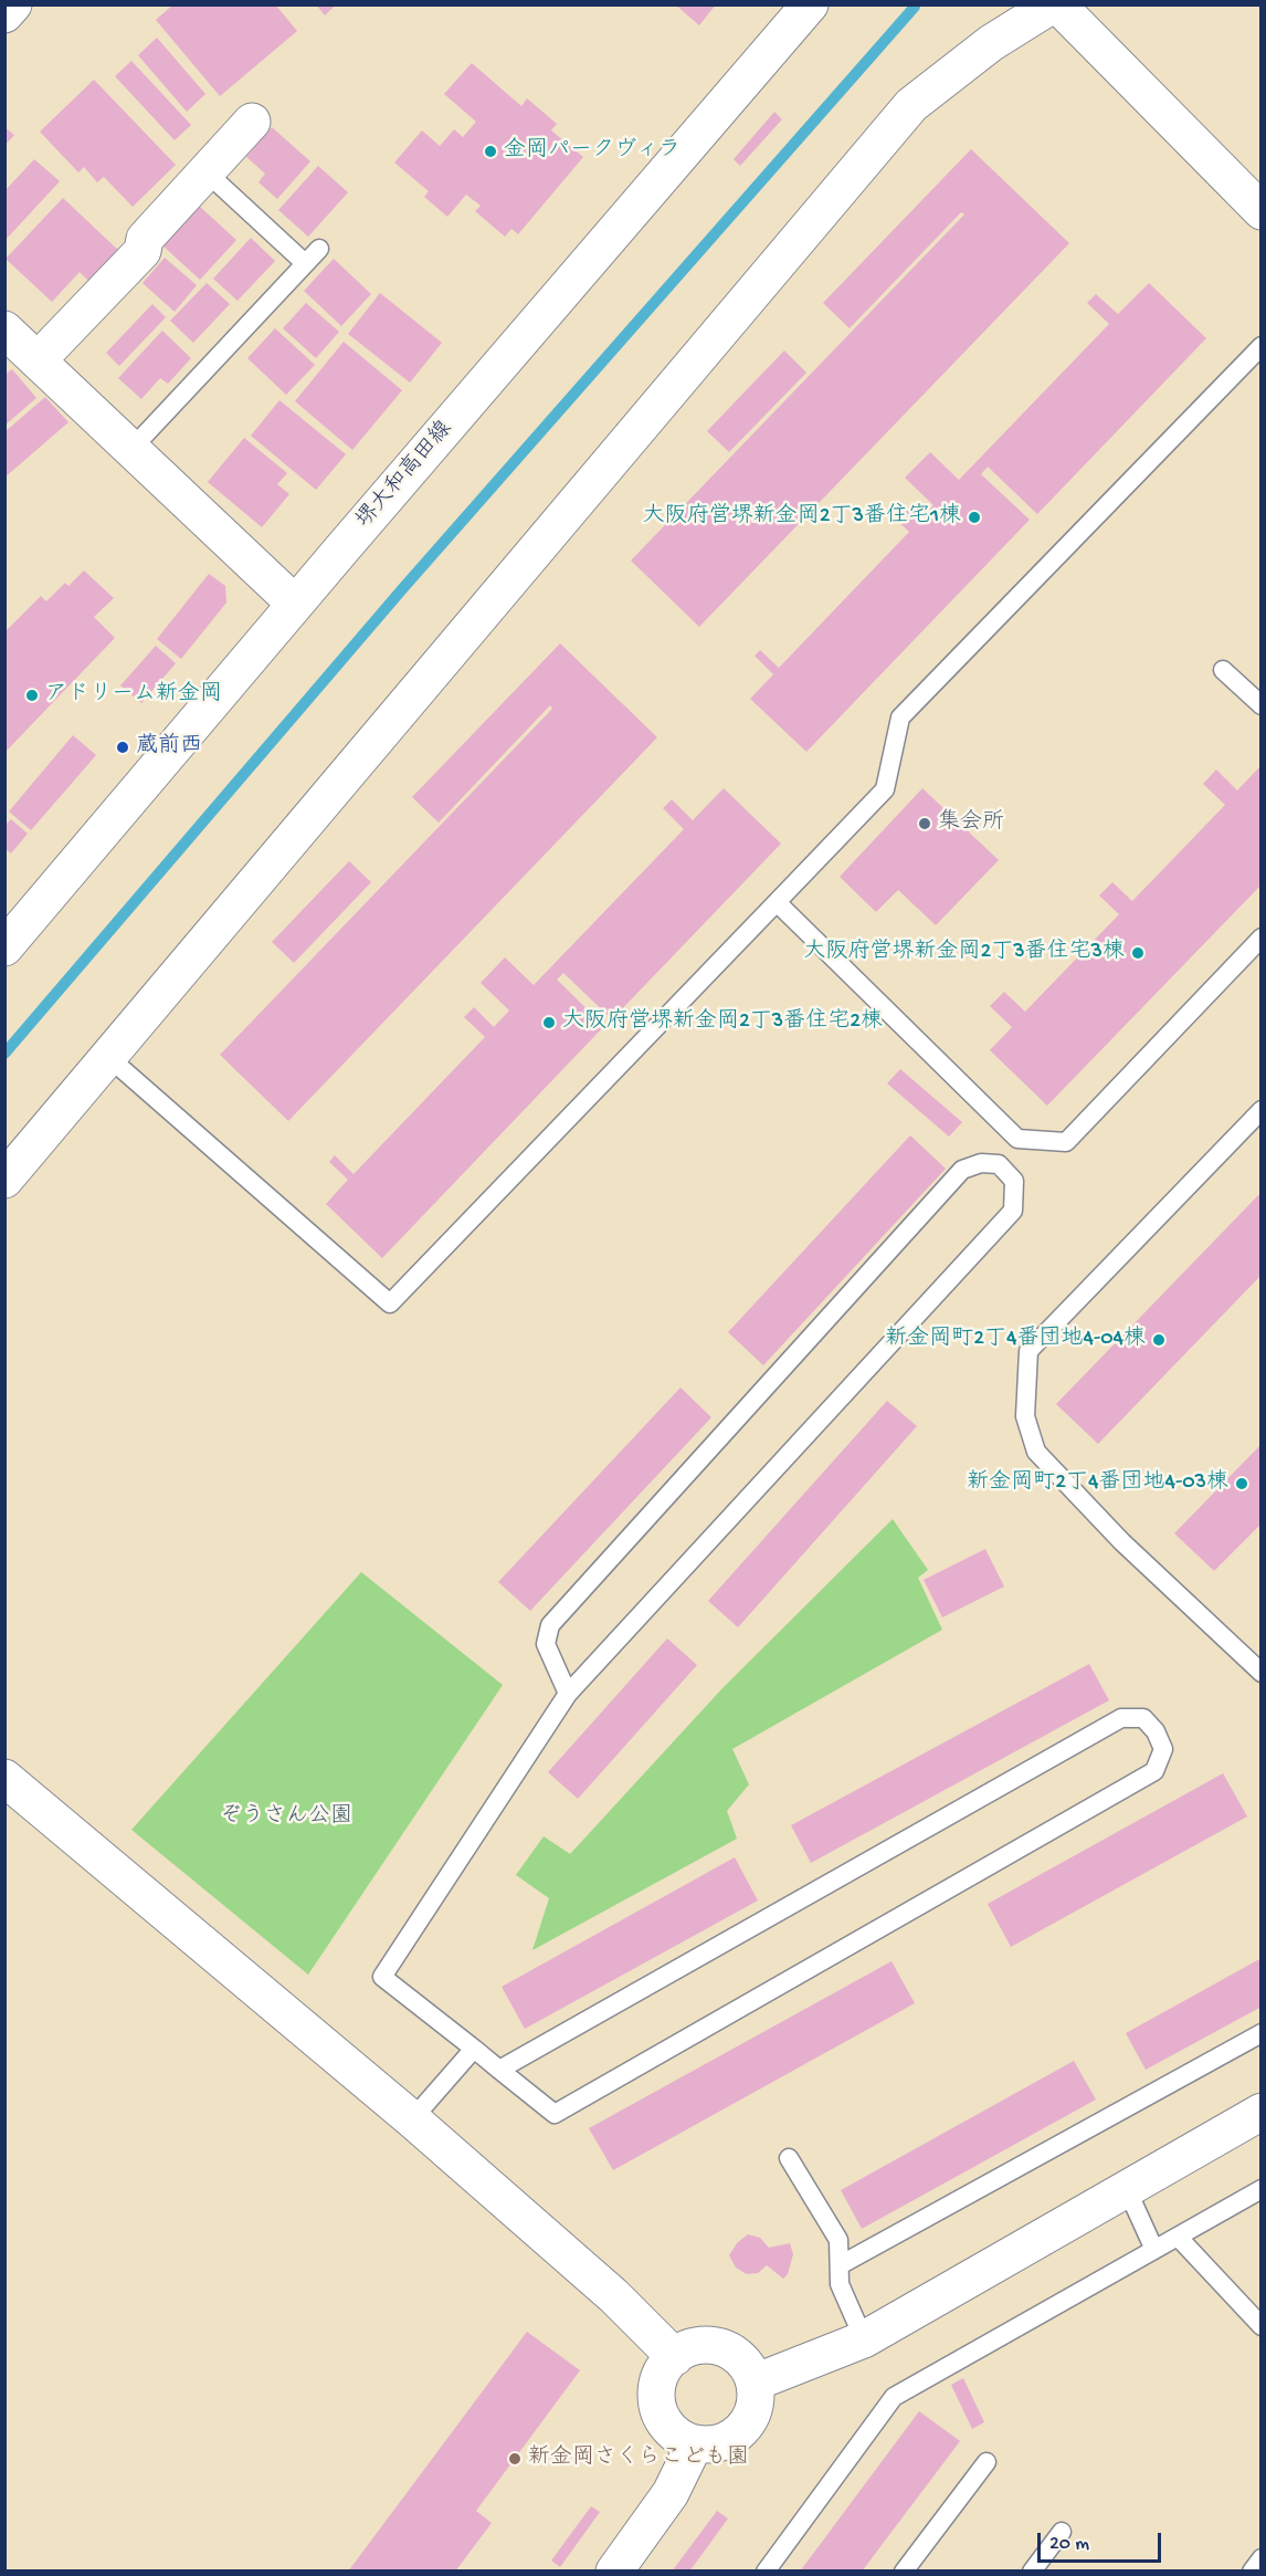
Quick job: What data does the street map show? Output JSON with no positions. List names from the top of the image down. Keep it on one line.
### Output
{"streets":{"street":["堺大和高田線"]},"parks":["ぞうさん公園"],"places":["金岡パークヴィラ","大阪府営堺新金岡2丁3番住宅1棟","アドリーム新金岡","蔵前西","集会所","大阪府営堺新金岡2丁3番住宅3棟","大阪府営堺新金岡2丁3番住宅2棟","新金岡町2丁4番団地4-04棟","新金岡町2丁4番団地4-03棟","新金岡さくらこども園"],"scale_bar":"20 m"}
